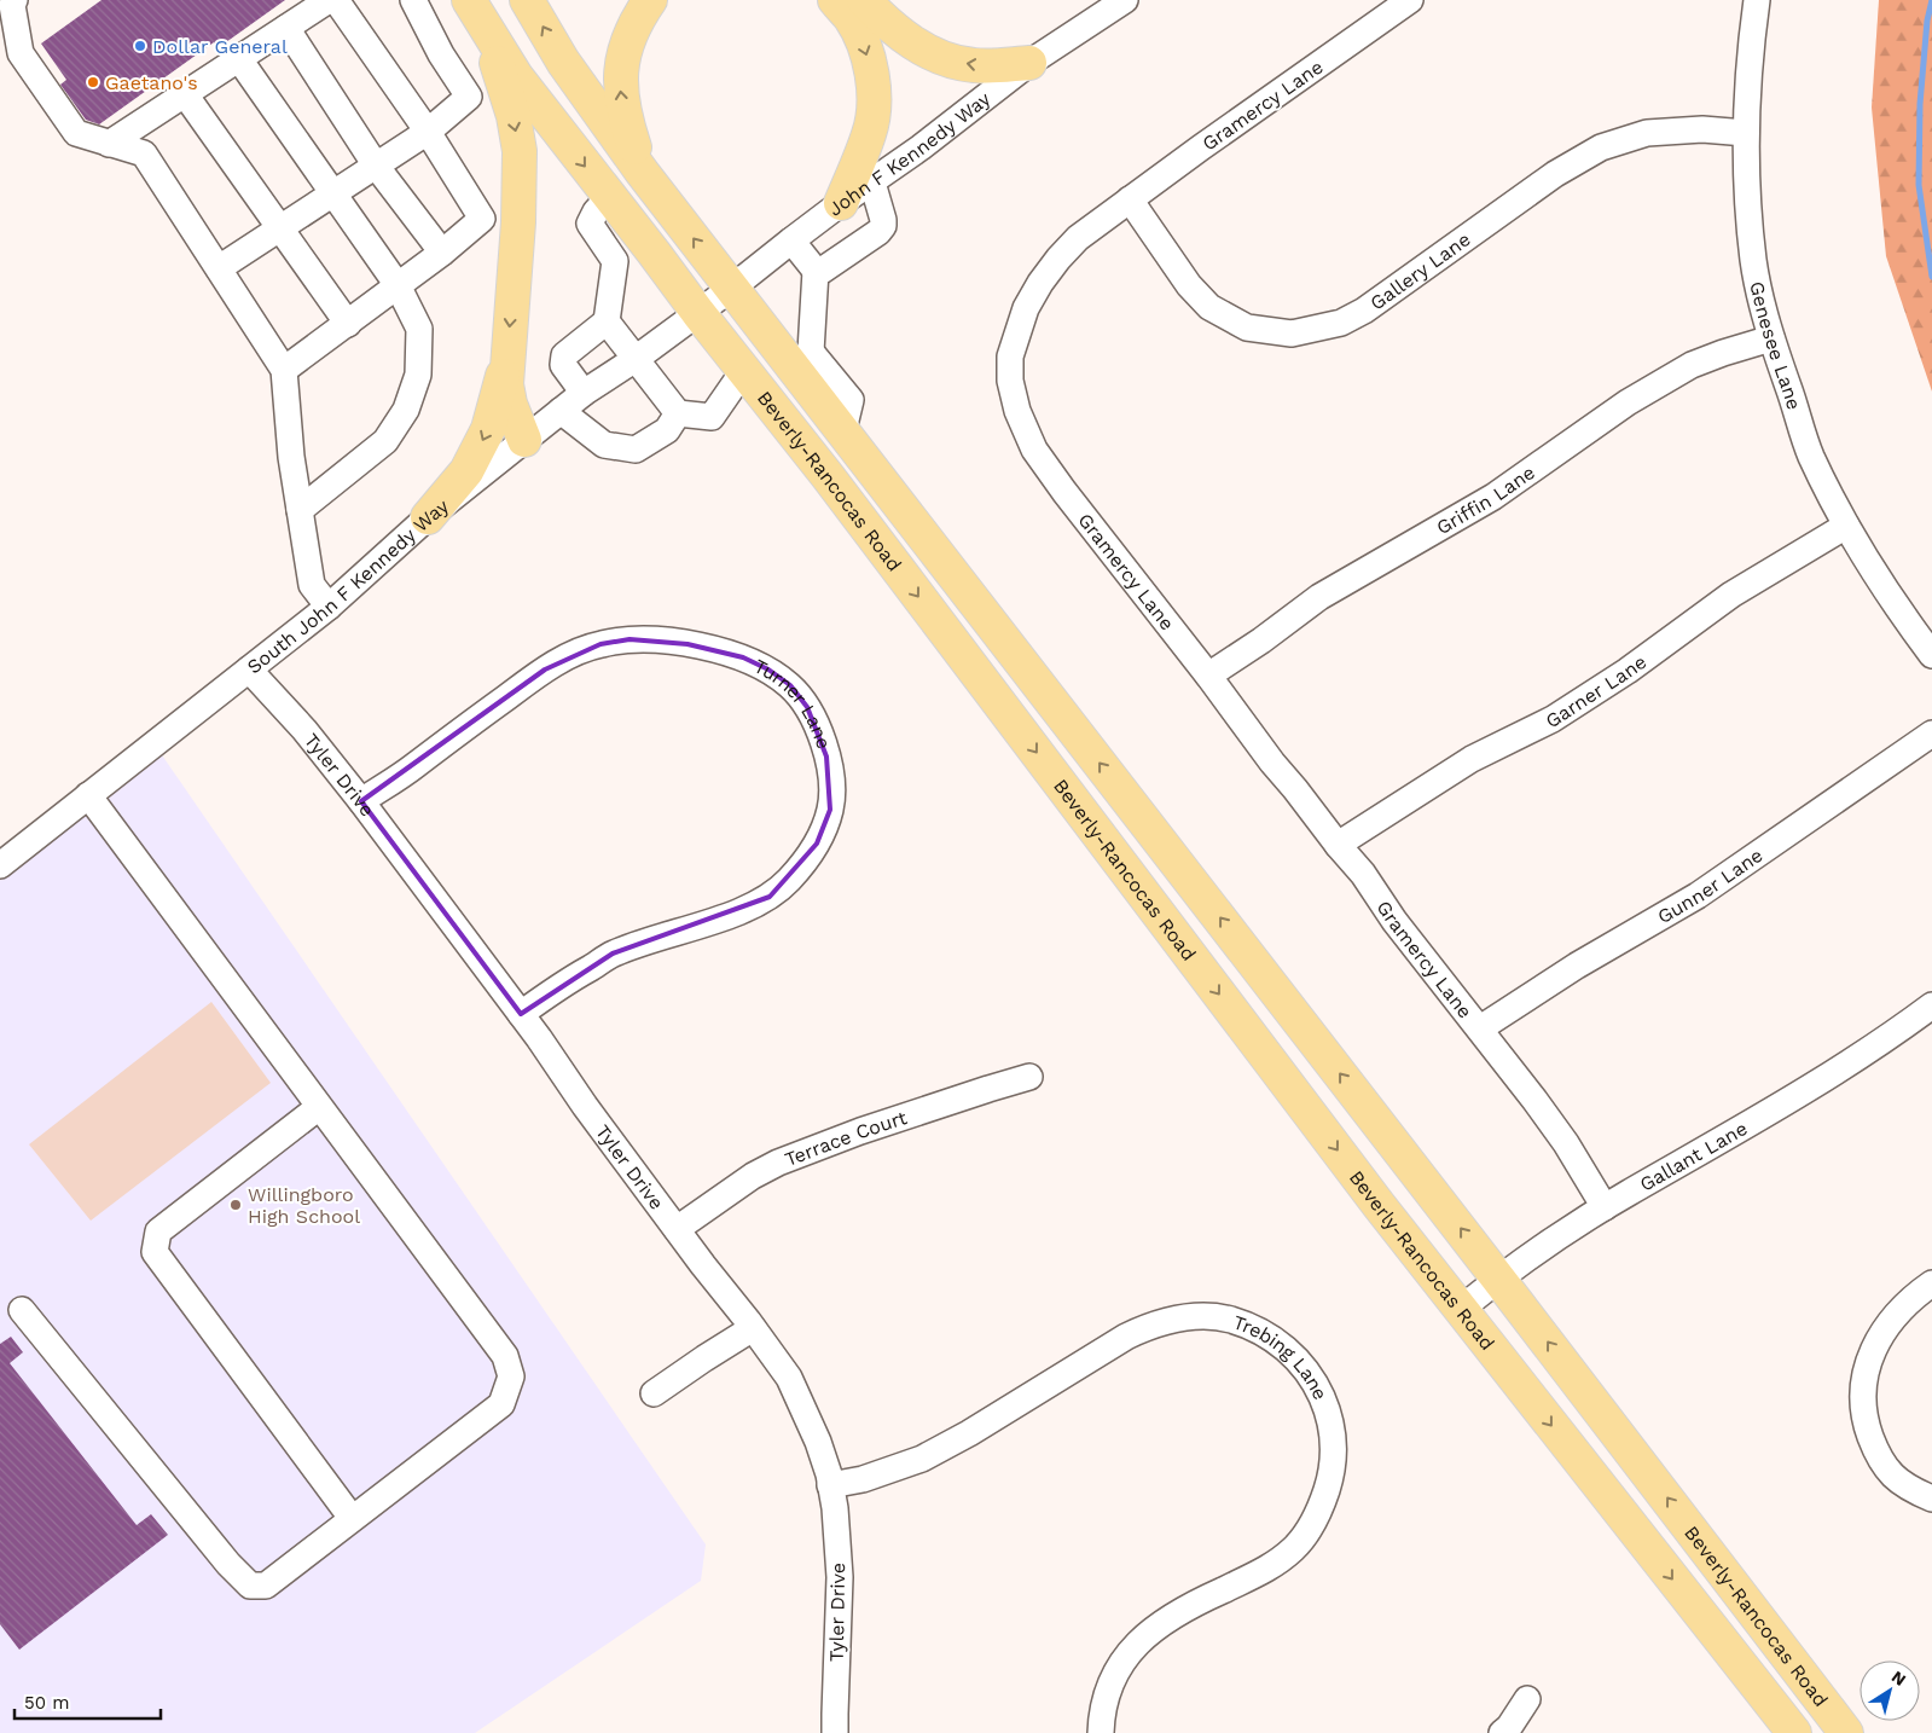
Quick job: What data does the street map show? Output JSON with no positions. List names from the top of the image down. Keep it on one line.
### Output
{"streets":{"main road":["Beverly-Rancocas Road"],"street":["Gramercy Lane","John F Kennedy Way","Gallery Lane","Genesee Lane","Griffin Lane","South John F Kennedy Way","Garner Lane","Turner Lane","Tyler Drive","Gunner Lane","Terrace Court","Gallant Lane","Trebing Lane"]},"crossings":[["Gramercy Lane","Gallery Lane"],["Gramercy Lane","Griffin Lane"],["Gramercy Lane","Garner Lane"],["Gramercy Lane","Gunner Lane"],["Gramercy Lane","Gallant Lane"],["John F Kennedy Way","Beverly-Rancocas Road"],["John F Kennedy Way","South John F Kennedy Way"],["Gallery Lane","Genesee Lane"],["Genesee Lane","Griffin Lane"],["Genesee Lane","Garner Lane"],["Beverly-Rancocas Road","South John F Kennedy Way"],["Beverly-Rancocas Road","Gallant Lane"],["South John F Kennedy Way","Tyler Drive"],["Turner Lane","Tyler Drive"],["Tyler Drive","Terrace Court"],["Tyler Drive","Trebing Lane"]],"places":["Dollar General","Gaetano's","Willingboro High School"],"scale_bar":"50 m","north":"top right"}
